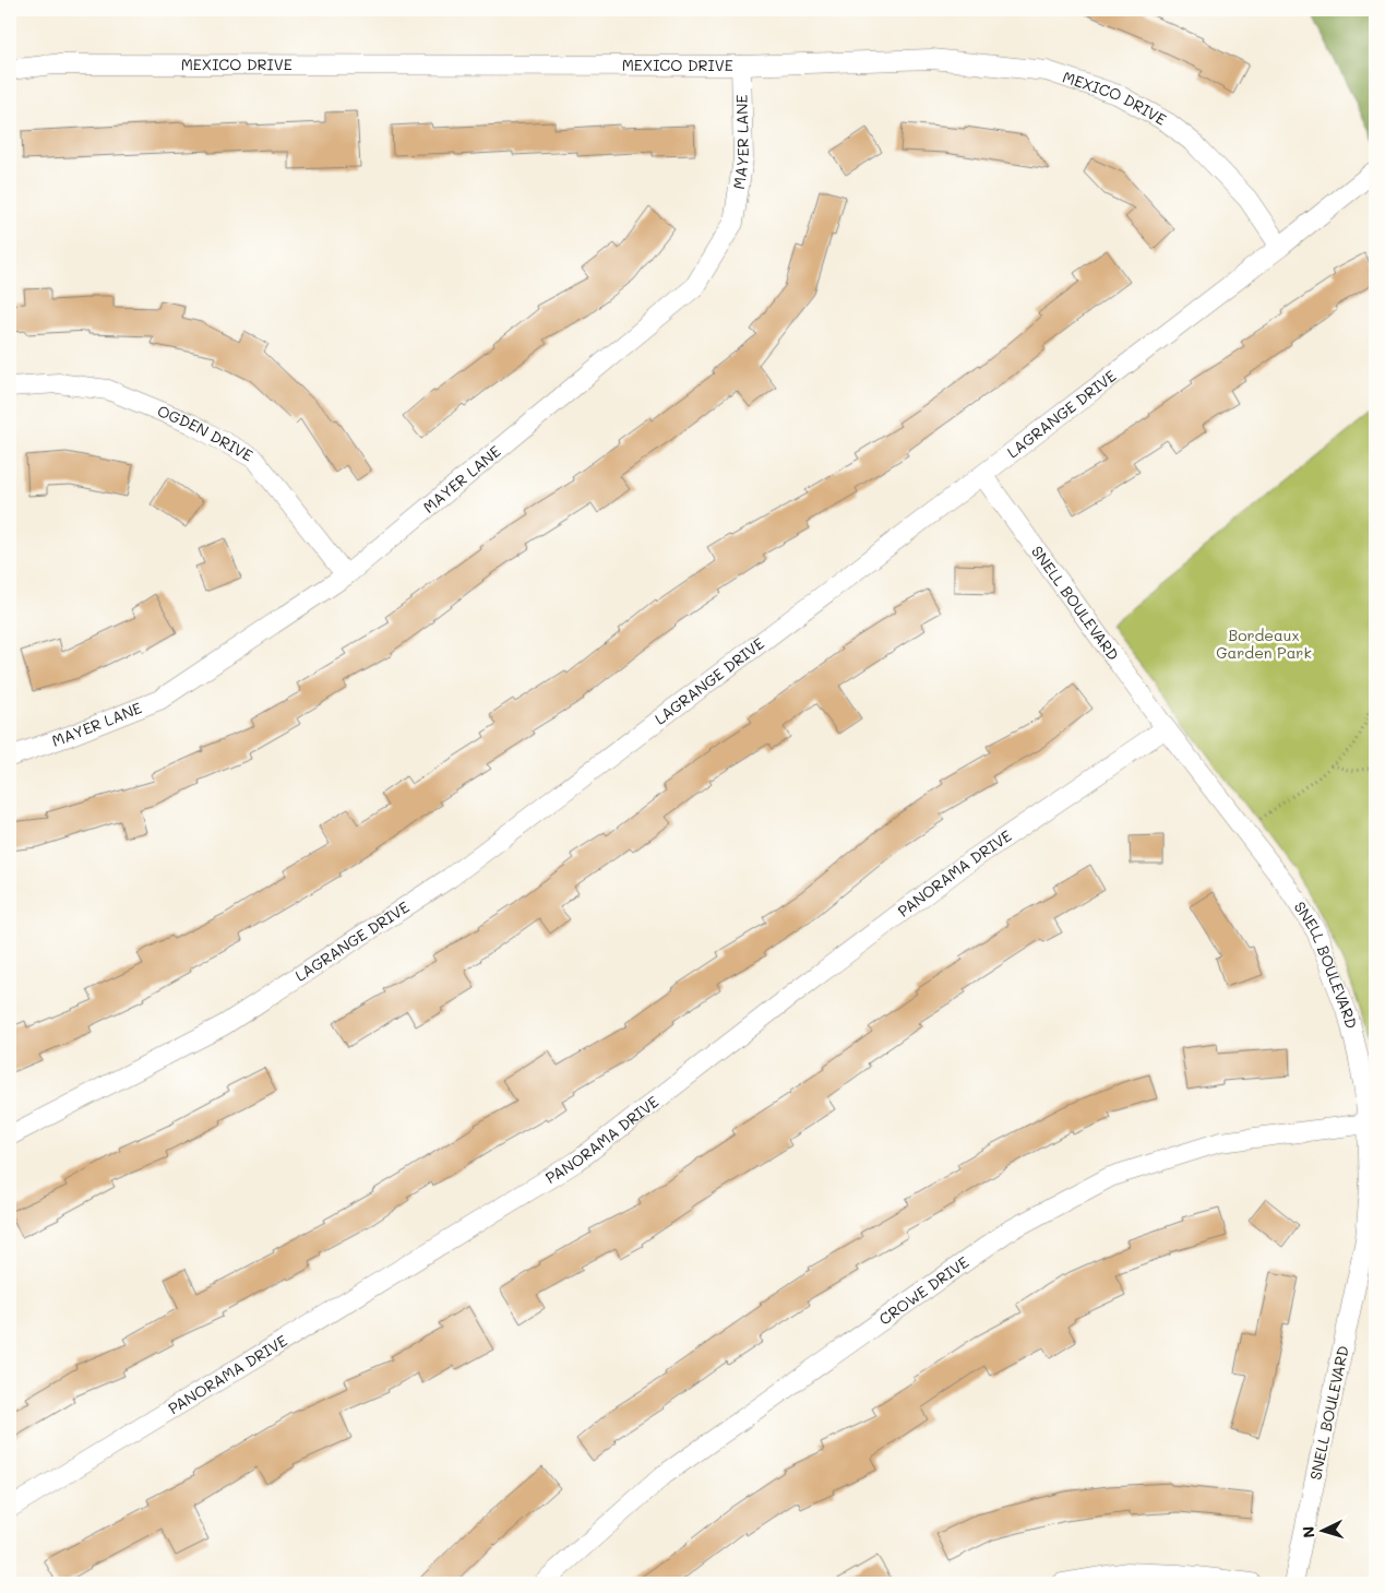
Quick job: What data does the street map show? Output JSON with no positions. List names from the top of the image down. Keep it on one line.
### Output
{"streets":{"street":["MEXICO DRIVE","MAYER LANE","LAGRANGE DRIVE","OGDEN DRIVE","SNELL BOULEVARD","PANORAMA DRIVE","CROWE DRIVE"]},"crossings":[["MEXICO DRIVE","MAYER LANE"],["MEXICO DRIVE","LAGRANGE DRIVE"],["MAYER LANE","OGDEN DRIVE"],["LAGRANGE DRIVE","SNELL BOULEVARD"],["SNELL BOULEVARD","PANORAMA DRIVE"],["SNELL BOULEVARD","CROWE DRIVE"]],"parks":["Bordeaux Garden Park"],"north":"left"}
